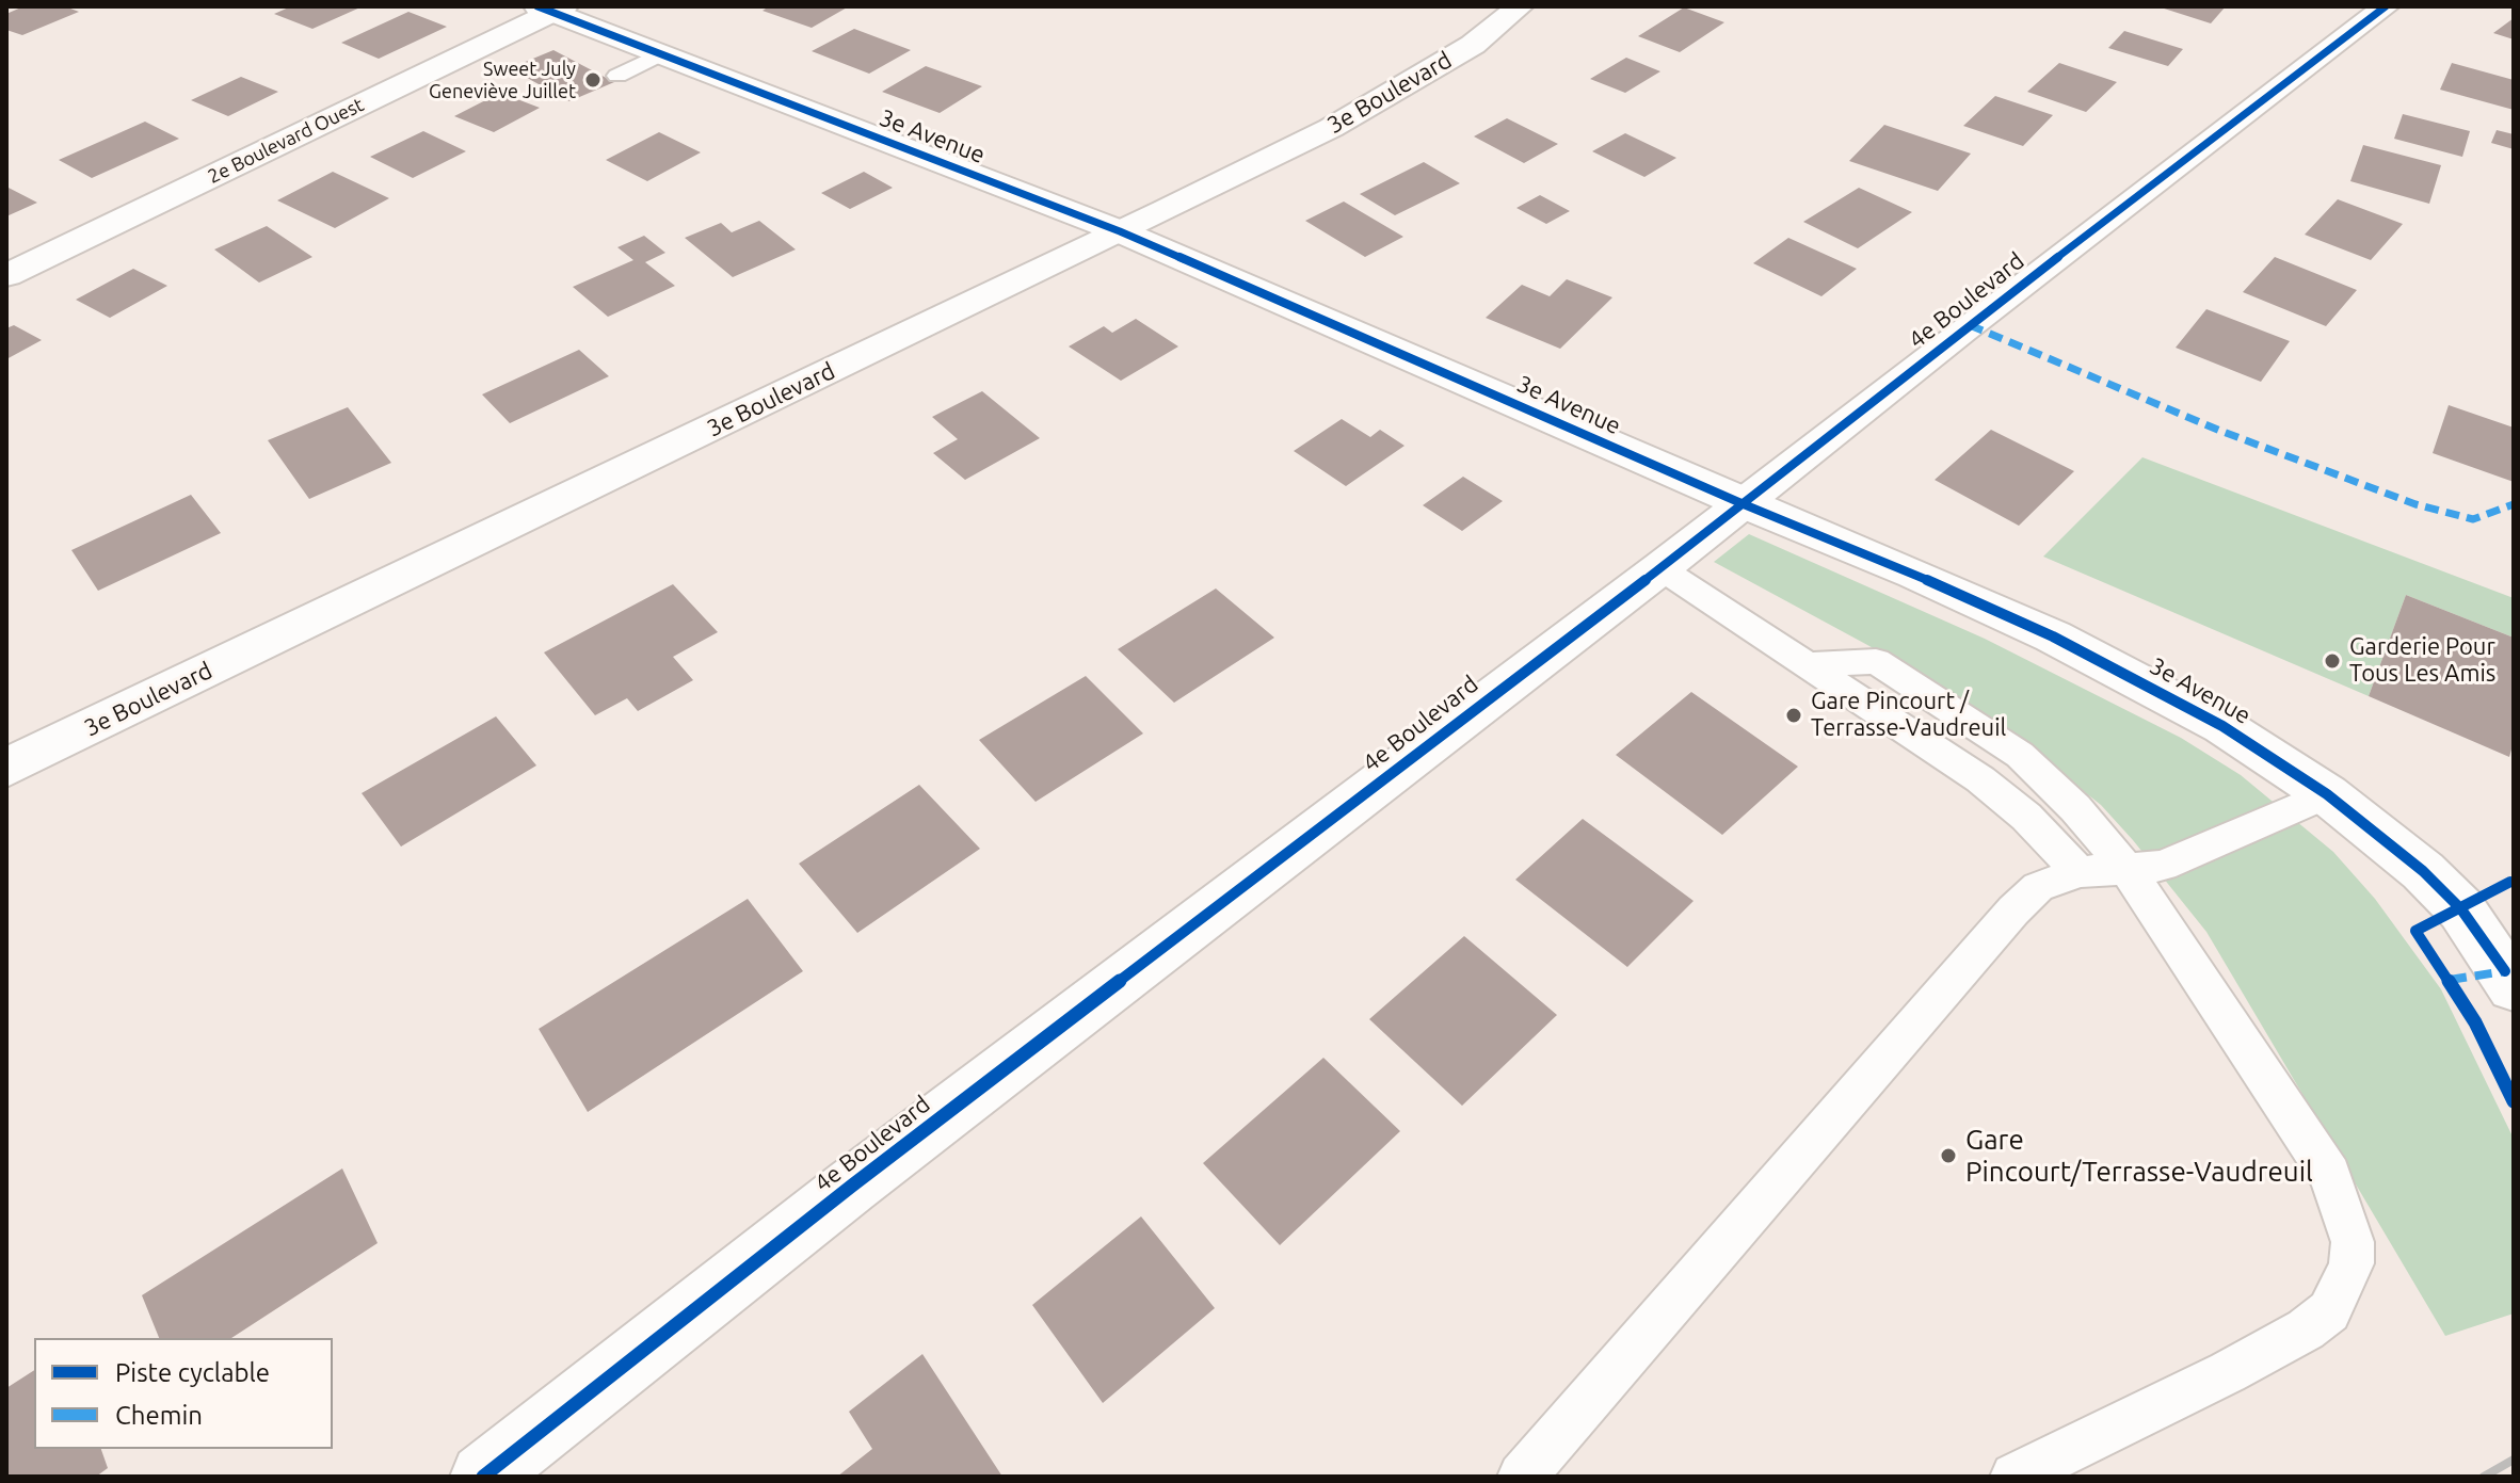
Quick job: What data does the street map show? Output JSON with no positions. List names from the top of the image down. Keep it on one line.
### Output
{"streets":{"street":["3e Boulevard","3e Avenue","2e Boulevard Ouest","4e Boulevard"]},"crossings":[["3e Boulevard","3e Avenue"],["3e Avenue","2e Boulevard Ouest"],["3e Avenue","4e Boulevard"]],"places":["Sweet July Geneviève Juillet","Garderie Pour Tous Les Amis","Gare Pincourt / Terrasse-Vaudreuil","Gare Pincourt/Terrasse-Vaudreuil"],"legend":["Piste cyclable","Chemin"]}
